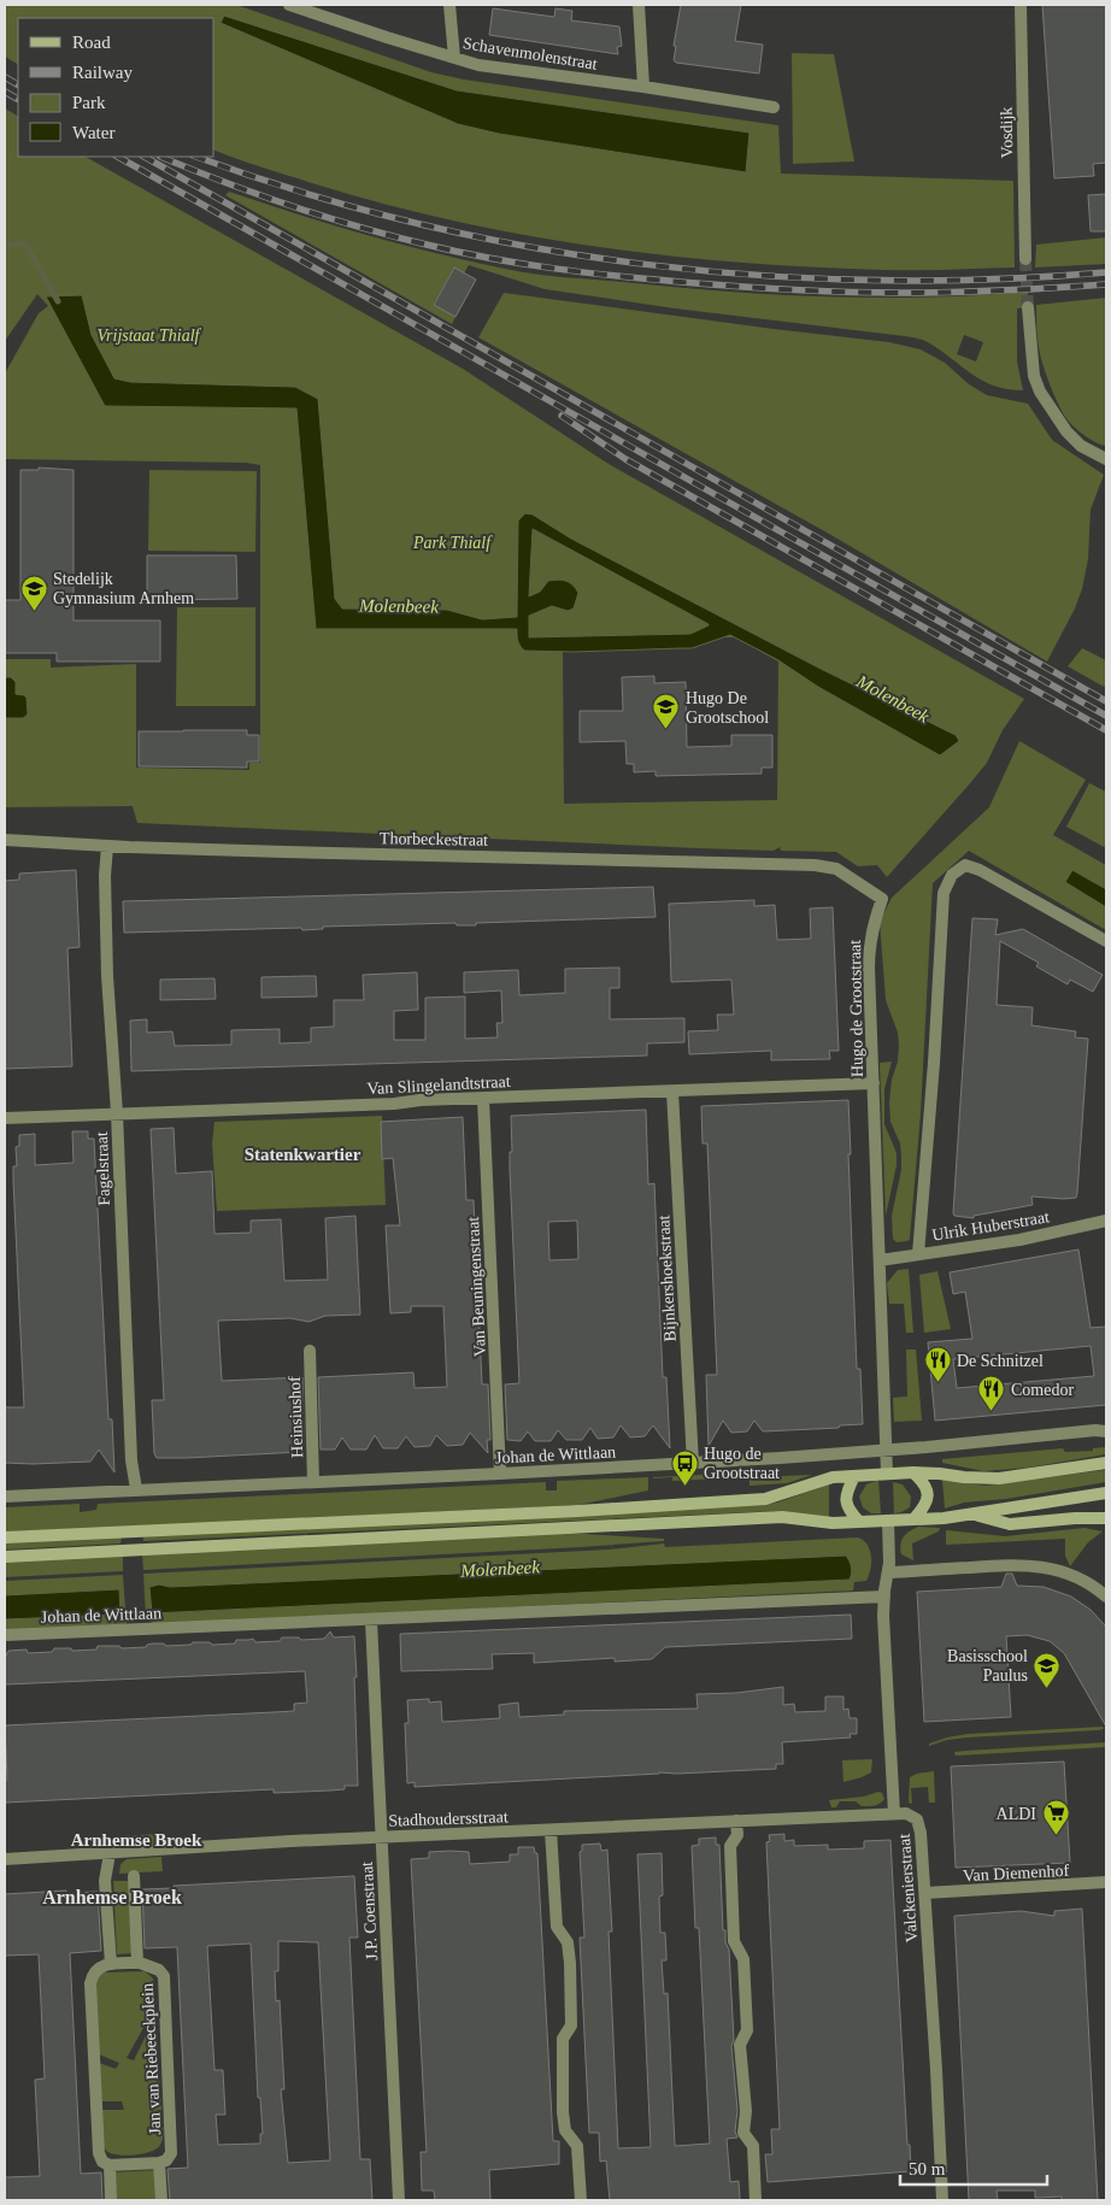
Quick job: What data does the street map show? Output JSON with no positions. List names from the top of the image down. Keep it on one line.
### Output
{"streets":{"street":["Schavenmolenstraat","Vosdijk","Thorbeckestraat","Hugo de Grootstraat","Van Slingelandtstraat","Fagelstraat","Ulrik Huberstraat","Bijnkershoekstraat","Van Beuningenstraat","Heinsiushof","Johan de Wittlaan","Stadhoudersstraat","Van Diemenhof","Valckenierstraat","J.P. Coenstraat","Jan van Riebeeckplein"]},"crossings":[["Thorbeckestraat","Hugo de Grootstraat"],["Thorbeckestraat","Fagelstraat"],["Hugo de Grootstraat","Van Slingelandtstraat"],["Hugo de Grootstraat","Ulrik Huberstraat"],["Hugo de Grootstraat","Johan de Wittlaan"],["Van Slingelandtstraat","Fagelstraat"],["Van Slingelandtstraat","Bijnkershoekstraat"],["Van Slingelandtstraat","Van Beuningenstraat"],["Fagelstraat","Johan de Wittlaan"],["Bijnkershoekstraat","Johan de Wittlaan"],["Van Beuningenstraat","Johan de Wittlaan"],["Heinsiushof","Johan de Wittlaan"],["Johan de Wittlaan","Valckenierstraat"],["Johan de Wittlaan","J.P. Coenstraat"],["Stadhoudersstraat","Valckenierstraat"],["Stadhoudersstraat","J.P. Coenstraat"],["Van Diemenhof","Valckenierstraat"]],"districts":["Statenkwartier","Arnhemse Broek","Arnhemse Broek"],"water":["Molenbeek"],"parks":["Vrijstaat Thialf","Park Thialf"],"places":{"school or university":["Stedelijk Gymnasium Arnhem","Hugo De Grootschool","Basisschool Paulus"],"restaurant":["De Schnitzel","Comedor"],"bus stop":["Hugo de Grootstraat"],"supermarket":["ALDI"]},"legend":["Road","Railway","Park","Water"],"scale_bar":"50 m"}
